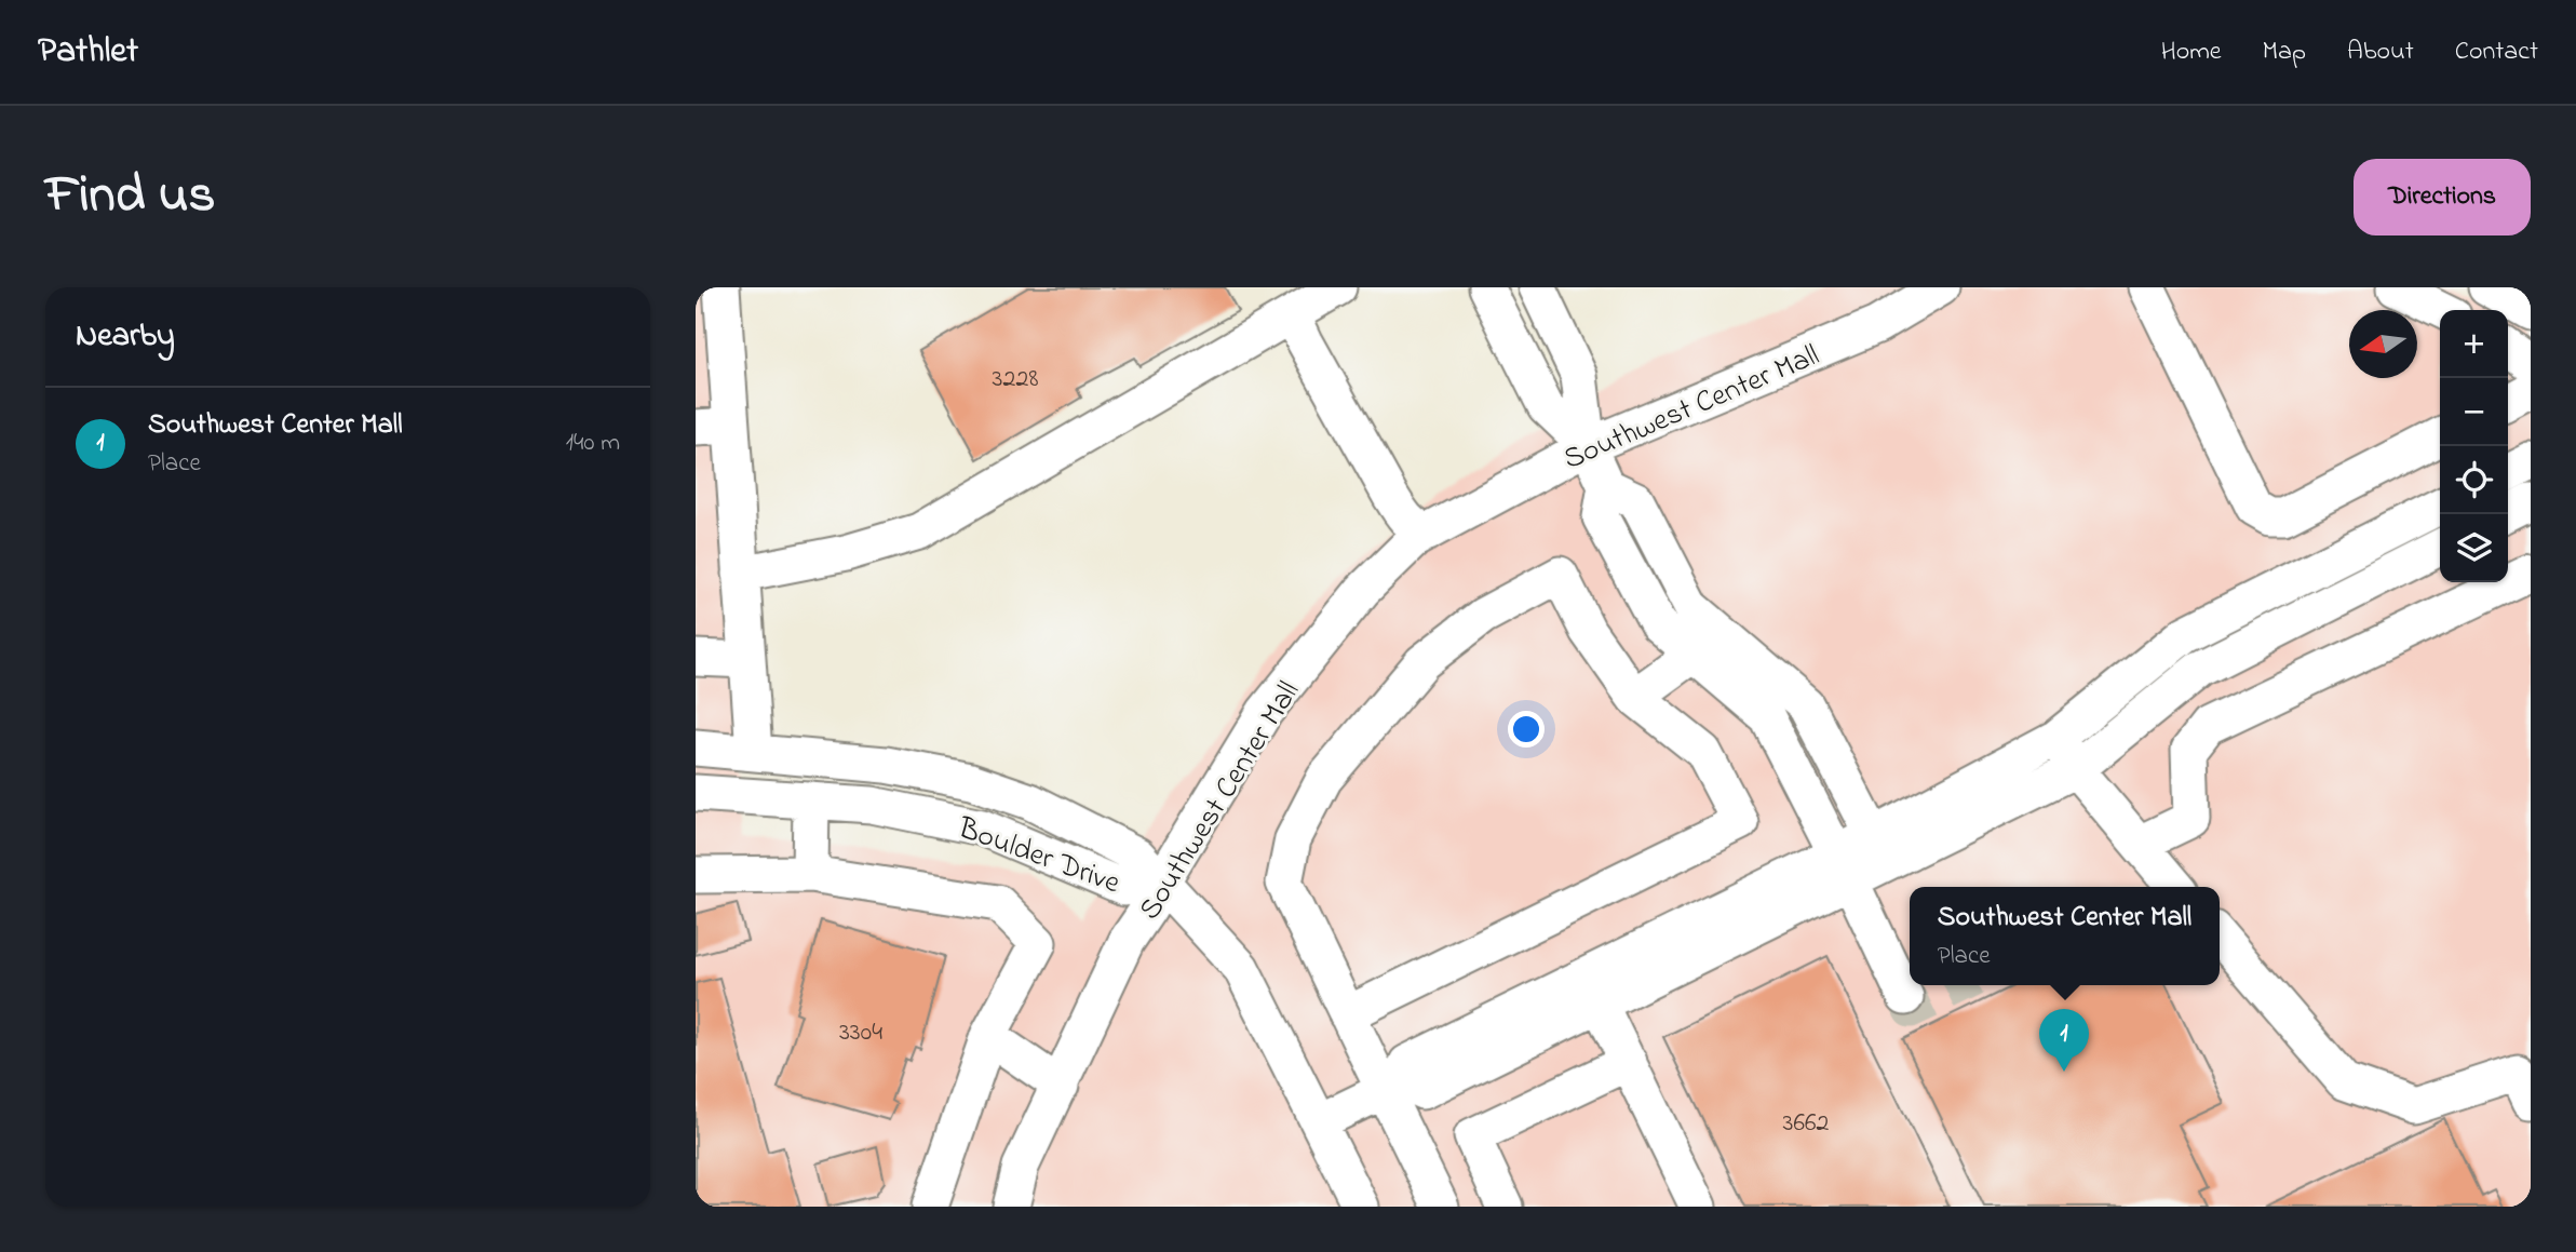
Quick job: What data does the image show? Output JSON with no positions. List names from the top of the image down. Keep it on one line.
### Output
{"streets":{"street":["Southwest Center Mall","Boulder Drive"]},"crossings":[["Southwest Center Mall","Boulder Drive"]],"house_numbers":["3228","3304","3662"],"north":"left","page":{"header":"Pathlet","nav":["Home","Map","About","Contact"],"title":"Find us","buttons":"Directions","heading":"Nearby","map_buttons":["+","−"],"list":[{"mark":"1","name":"Southwest Center Mall","note":"Place","value":"140 m"}],"popup":["Southwest Center Mall","Place"],"pins":"1"}}
